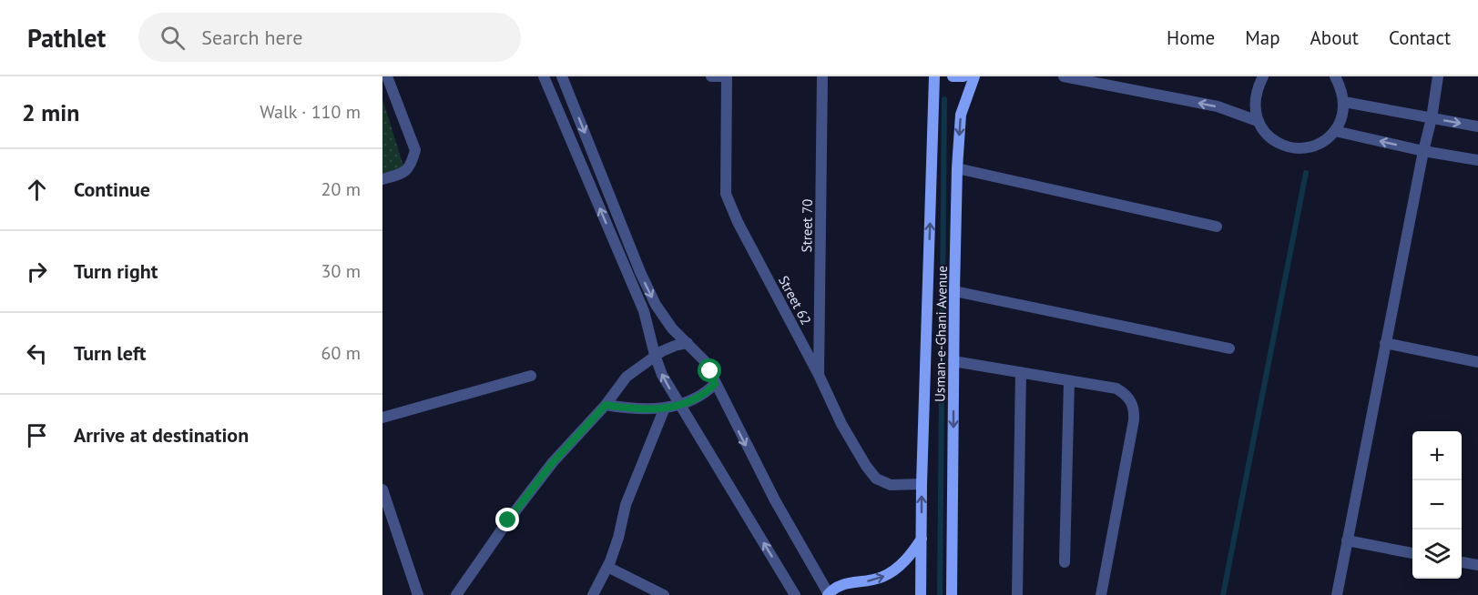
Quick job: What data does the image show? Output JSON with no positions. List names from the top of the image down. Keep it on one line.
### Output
{"streets":{"main road":["Usman-e-Ghani Avenue"],"street":["Street 70","Street 62"]},"crossings":[["Street 70","Street 62"],["Street 62","Usman-e-Ghani Avenue"]],"page":{"header":"Pathlet","search":"Search here","nav":["Home","Map","About","Contact"],"heading":["2 min","Walk · 110 m"],"list":[["Continue","20 m"],["Turn right","30 m"],["Turn left","60 m"],"Arrive at destination"],"map_buttons":["+","−"]}}
